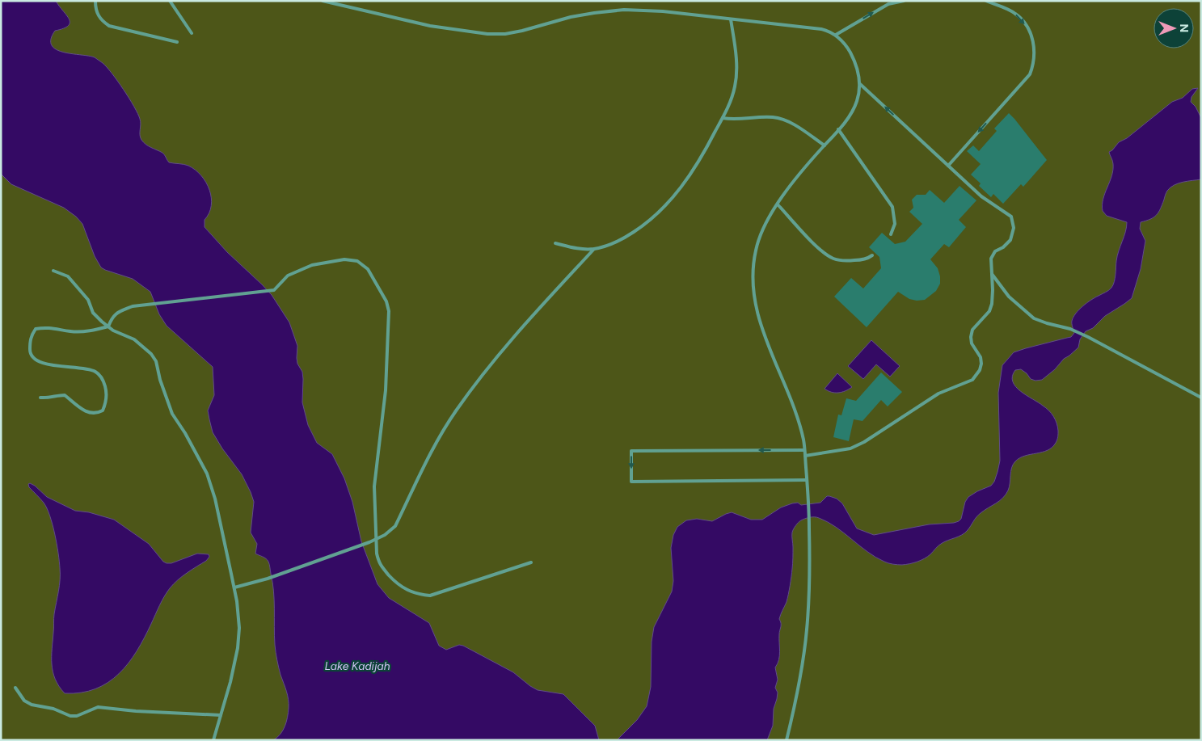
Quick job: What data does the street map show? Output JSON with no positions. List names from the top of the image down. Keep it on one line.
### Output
{"water":["Lake Kadijah"],"north":"right"}
